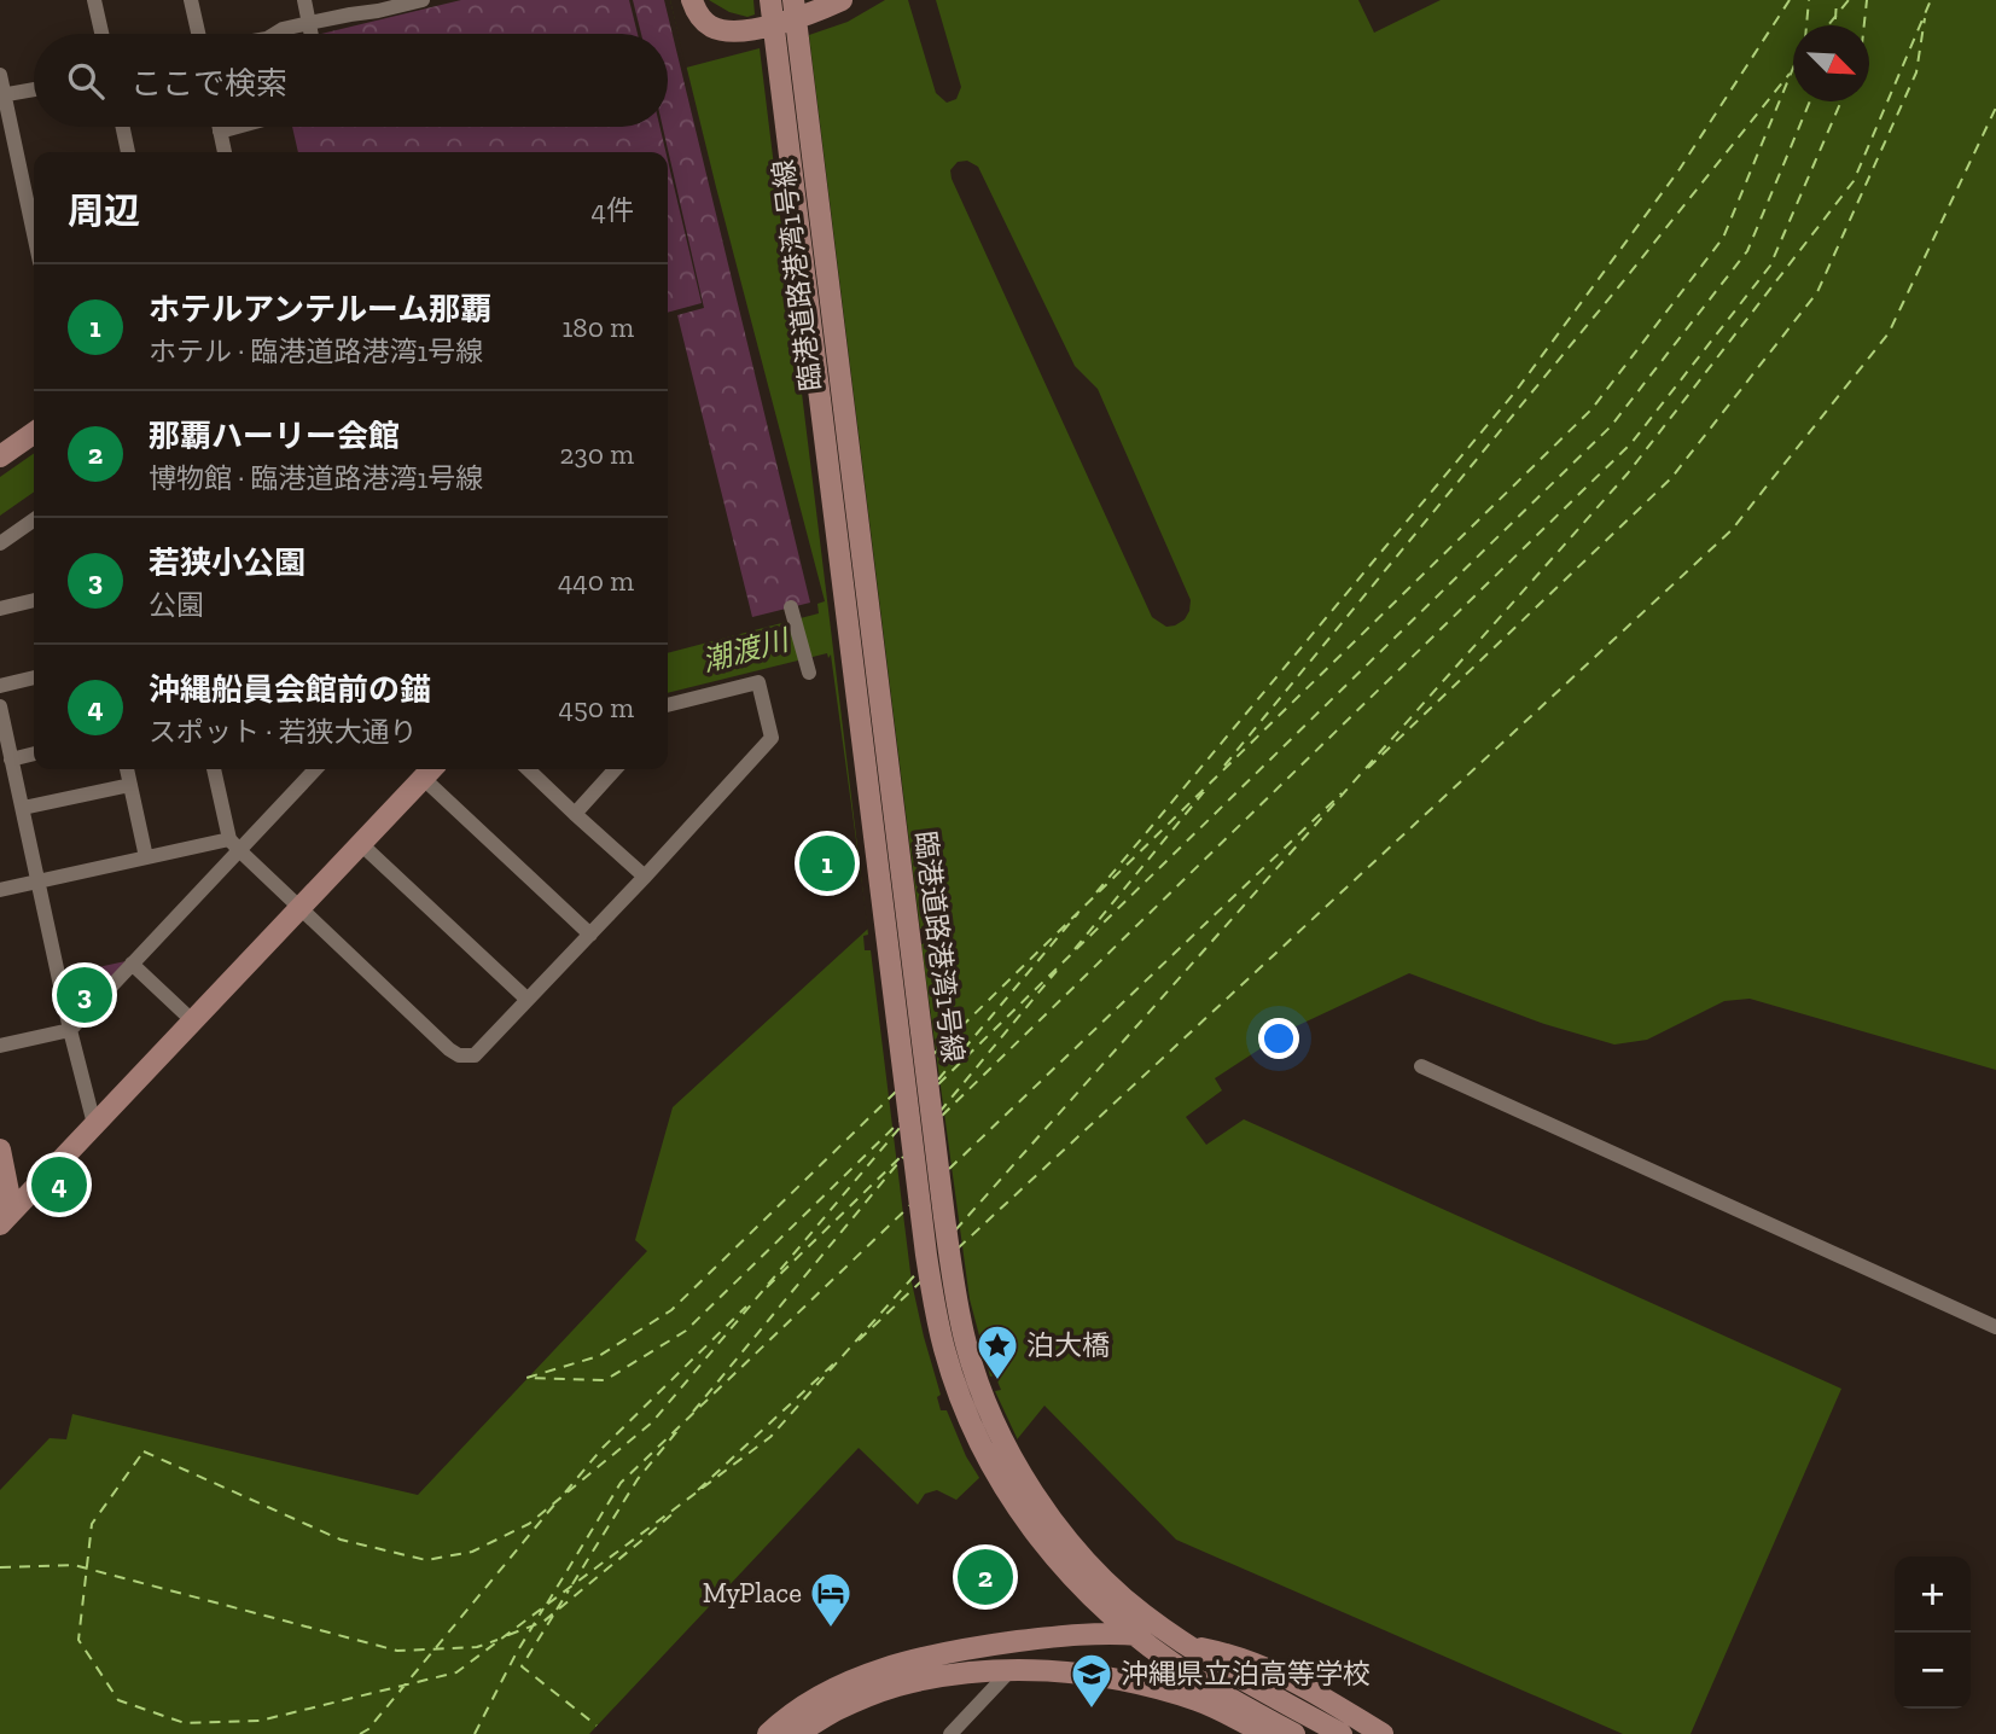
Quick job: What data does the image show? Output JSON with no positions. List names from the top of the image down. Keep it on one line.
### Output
{"streets":{"street":["臨港道路港湾1号線"]},"water":["潮渡川"],"places":{"place":["泊大橋"],"hotel":["MyPlace"],"school or university":["沖縄県立泊高等学校"]},"north":"bottom right","page":{"search":"ここで検索","heading":["周辺","4件"],"list":[{"mark":"1","name":"ホテルアンテルーム那覇","note":"ホテル · 臨港道路港湾1号線","value":"180 m"},{"mark":"2","name":"那覇ハーリー会館","note":"博物館 · 臨港道路港湾1号線","value":"230 m"},{"mark":"3","name":"若狭小公園","note":"公園","value":"440 m"},{"mark":"4","name":"沖縄船員会館前の錨","note":"スポット · 若狭大通り","value":"450 m"}],"pins":["1","3","4","2"],"map_buttons":["+","−"]}}
